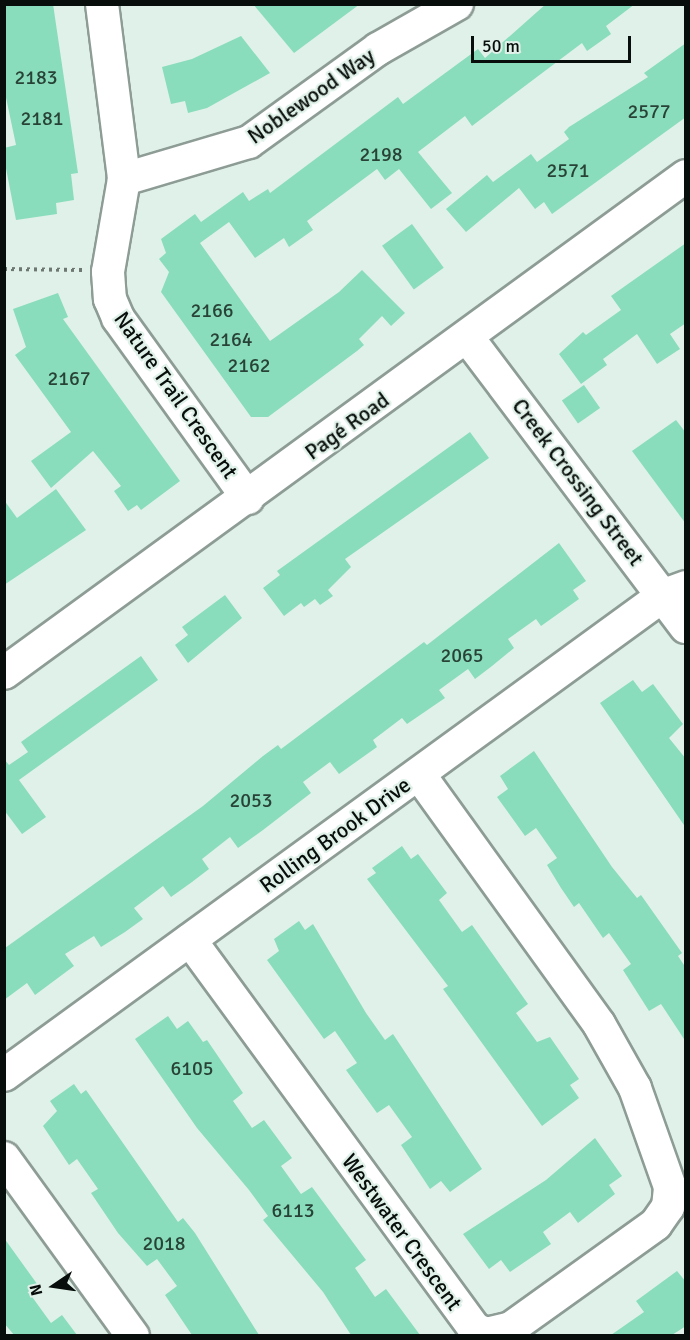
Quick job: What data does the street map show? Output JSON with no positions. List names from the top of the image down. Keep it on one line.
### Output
{"streets":{"street":["Noblewood Way","Nature Trail Crescent","Pagé Road","Creek Crossing Street","Rolling Brook Drive","Westwater Crescent"]},"crossings":[["Noblewood Way","Nature Trail Crescent"],["Nature Trail Crescent","Pagé Road"],["Pagé Road","Creek Crossing Street"],["Creek Crossing Street","Rolling Brook Drive"],["Rolling Brook Drive","Westwater Crescent"]],"house_numbers":["2183","2577","2181","2198","2571","2166","2164","2162","2167","2065","2053","6105","6113","2018"],"scale_bar":"50 m","north":"left"}
